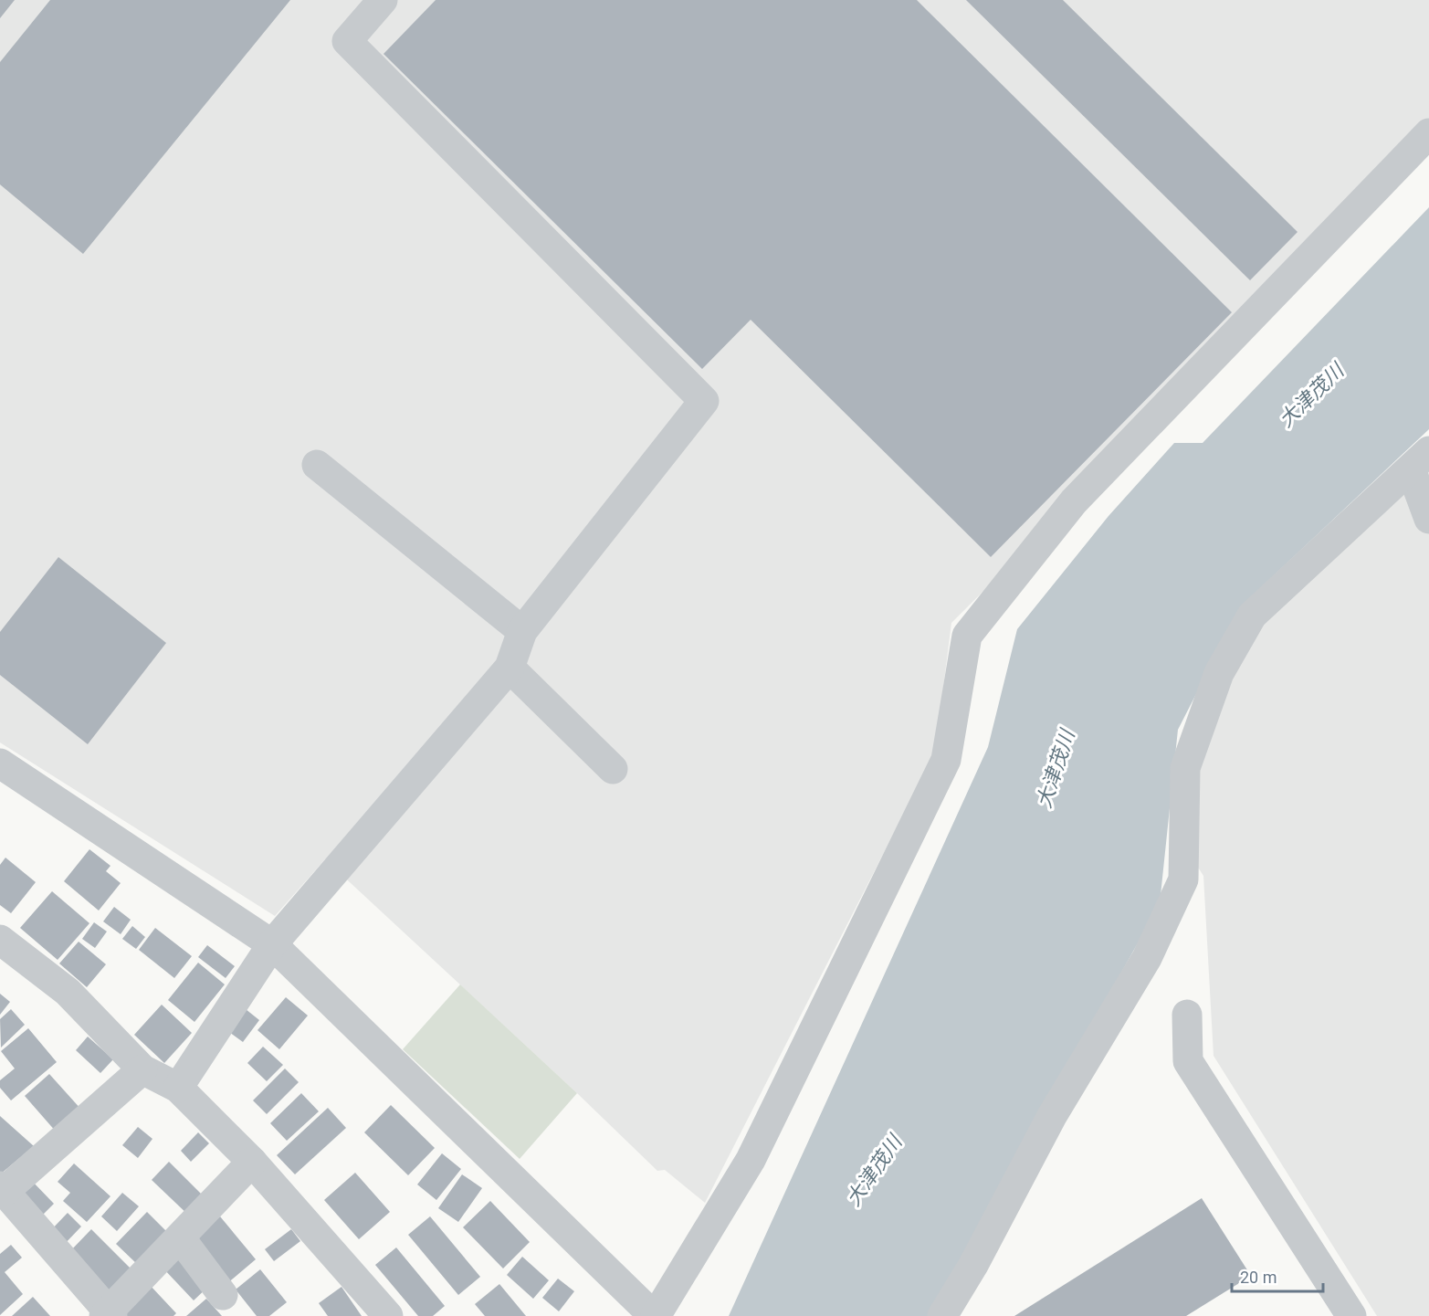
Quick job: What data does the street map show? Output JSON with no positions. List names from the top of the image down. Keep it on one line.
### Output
{"water":["大津茂川"],"scale_bar":"20 m"}
